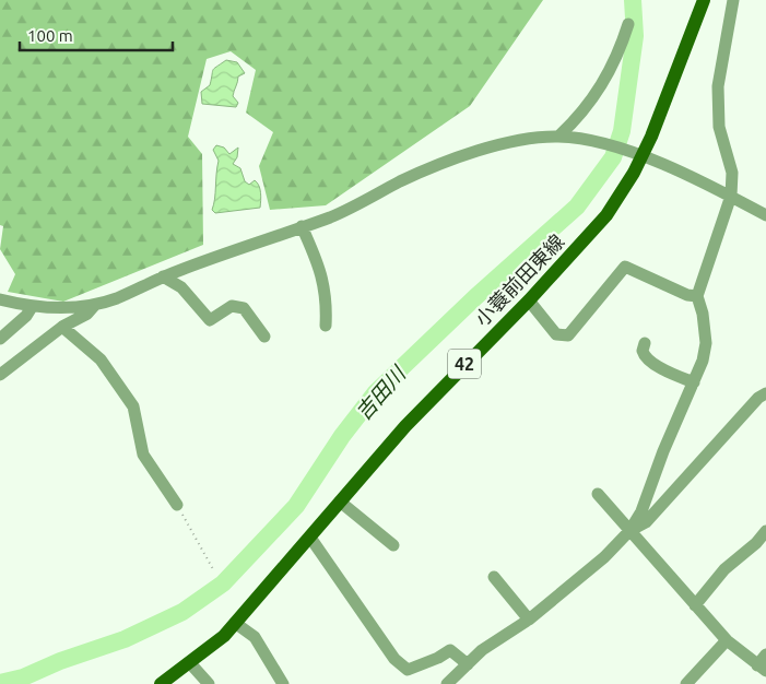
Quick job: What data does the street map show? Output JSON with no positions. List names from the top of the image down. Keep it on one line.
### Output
{"streets":{"main road":["小蓑前田東線","42"]},"water":["吉田川"],"scale_bar":"100 m"}
